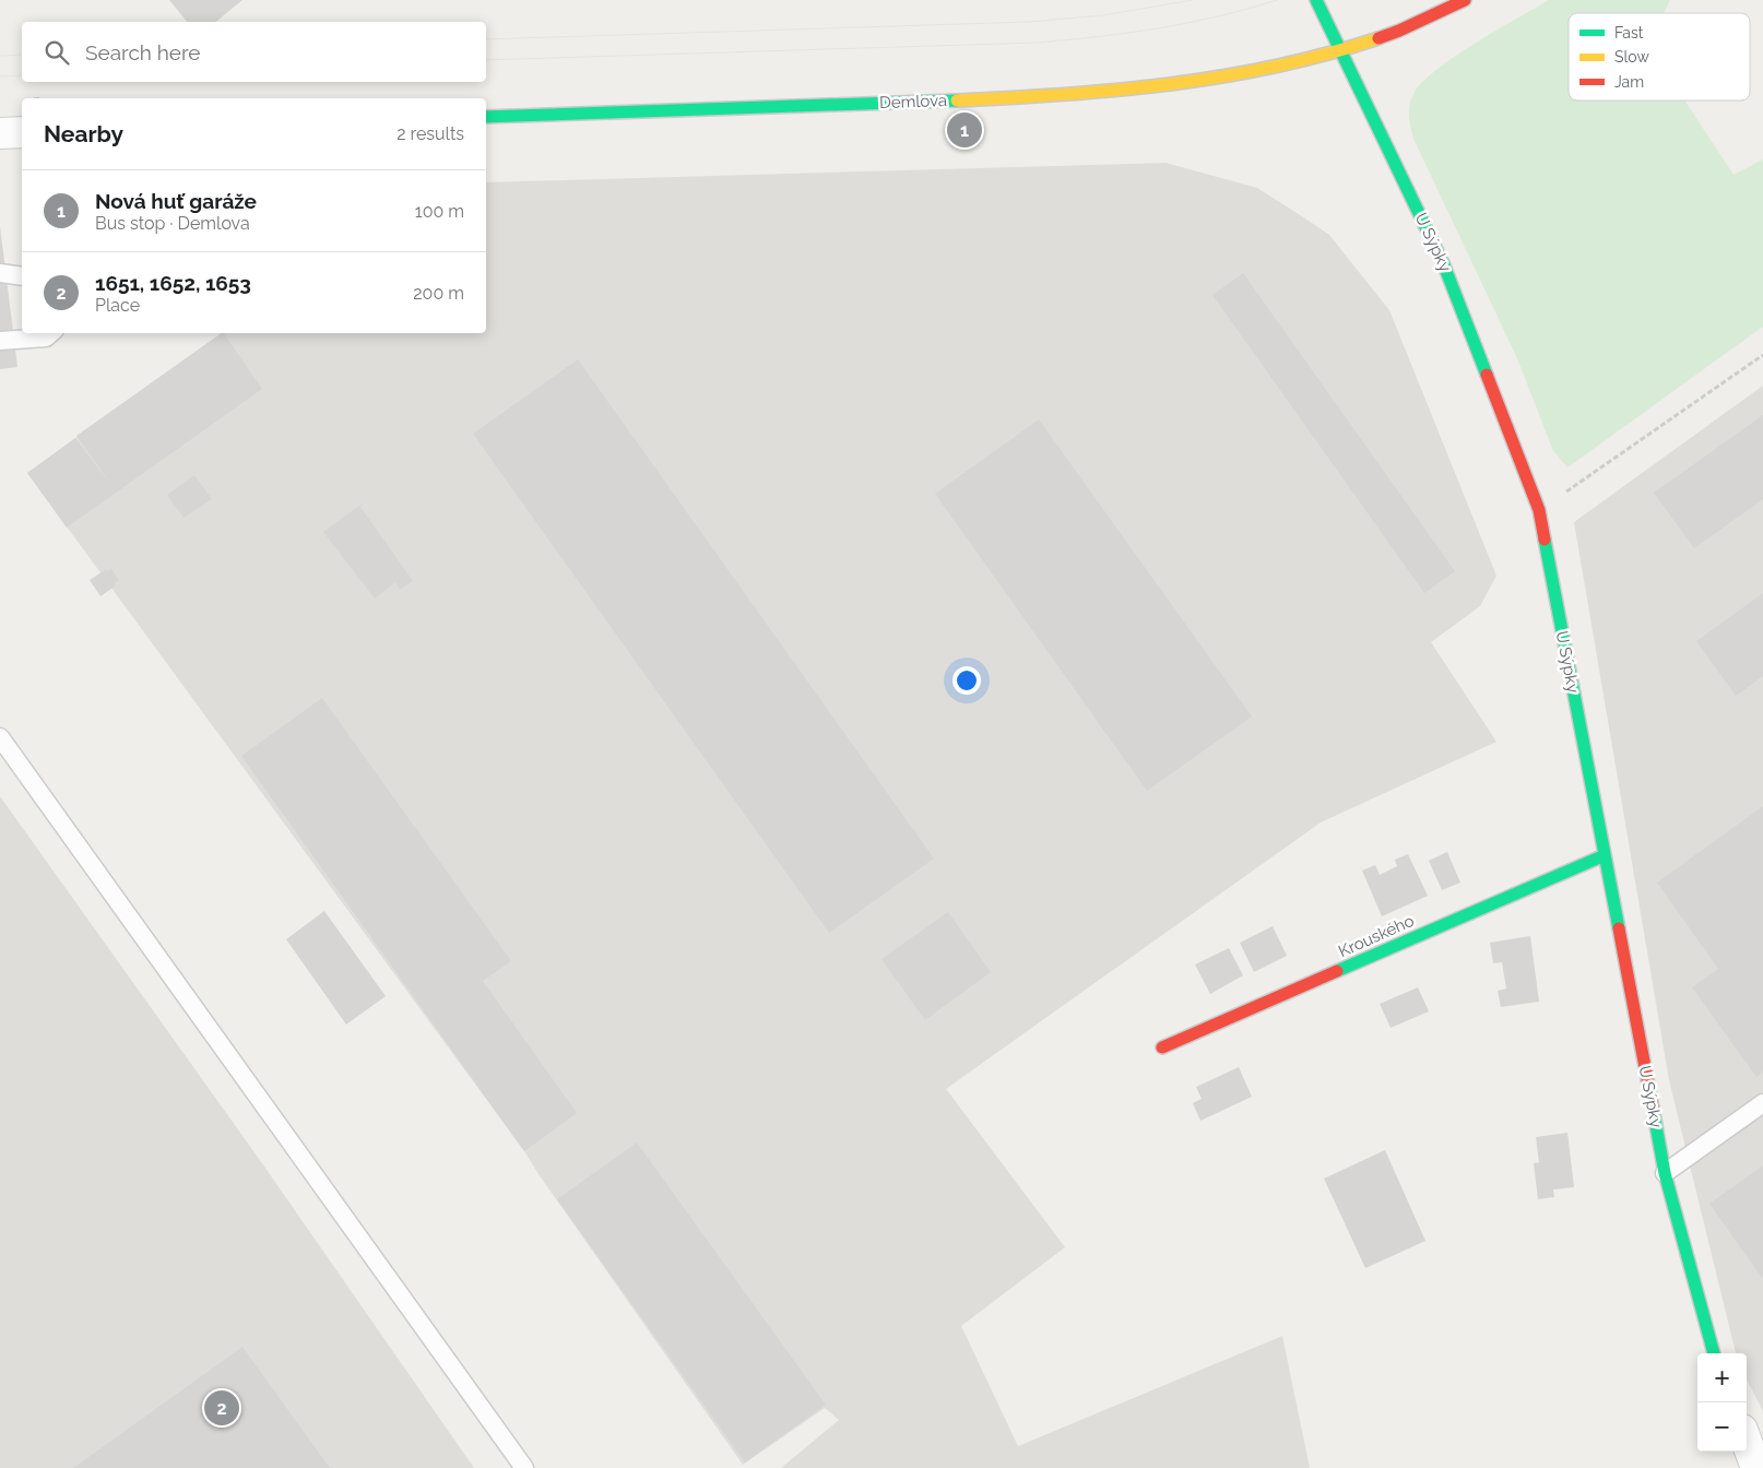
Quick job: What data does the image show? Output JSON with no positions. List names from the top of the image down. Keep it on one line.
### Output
{"streets":{"street":["Demlova","U Sýpky","Krouského"]},"crossings":[["Demlova","U Sýpky"],["U Sýpky","Krouského"]],"legend":["Fast","Slow","Jam"],"page":{"search":"Search here","heading":["Nearby","2 results"],"pins":["1","2"],"list":[{"mark":"1","name":"Nová huť garáže","note":"Bus stop · Demlova","value":"100 m"},{"mark":"2","name":"1651, 1652, 1653","note":"Place","value":"200 m"}],"map_buttons":["+","−"]}}
